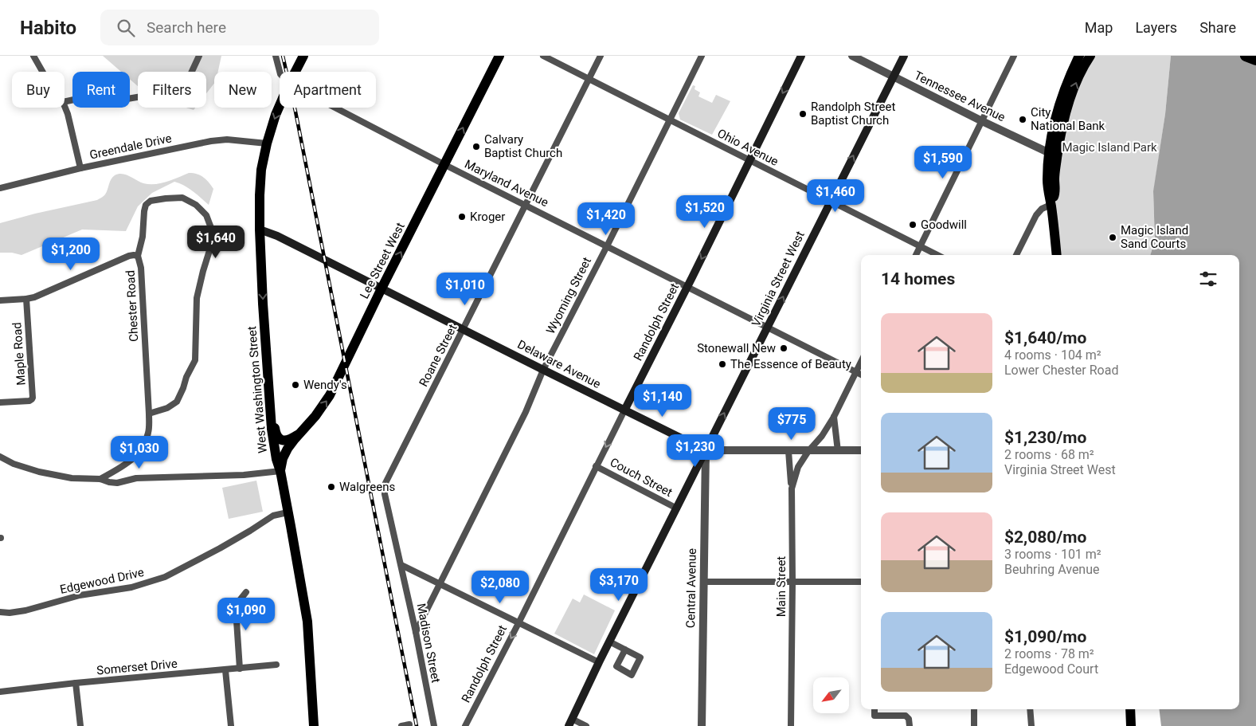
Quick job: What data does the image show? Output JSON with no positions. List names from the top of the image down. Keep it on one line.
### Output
{"streets":{"main road":["Lee Street West","Virginia Street West","Randolph Street","Delaware Avenue","West Washington Street"],"street":["Tennessee Avenue","Greendale Drive","Ohio Avenue","Maryland Avenue","Wyoming Street","Chester Road","Maple Road","Roane Street","Couch Street","Edgewood Drive","Main Street","Central Avenue","Madison Street","Somerset Drive"]},"crossings":[["Tennessee Avenue","Virginia Street West"],["Greendale Drive","West Washington Street"],["Ohio Avenue","Virginia Street West"],["Ohio Avenue","Wyoming Street"],["Ohio Avenue","Randolph Street"],["Ohio Avenue","Roane Street"],["Maryland Avenue","Lee Street West"],["Maryland Avenue","Virginia Street West"],["Maryland Avenue","Wyoming Street"],["Maryland Avenue","Randolph Street"],["Maryland Avenue","Roane Street"],["Maryland Avenue","Main Street"],["Lee Street West","Delaware Avenue"],["Lee Street West","West Washington Street"],["Virginia Street West","Delaware Avenue"],["Virginia Street West","Couch Street"],["Virginia Street West","Central Avenue"],["Wyoming Street","Delaware Avenue"],["Wyoming Street","Madison Street"],["Chester Road","Maple Road"],["Randolph Street","Delaware Avenue"],["Randolph Street","Couch Street"],["Roane Street","Delaware Avenue"],["Roane Street","Madison Street"],["Delaware Avenue","West Washington Street"],["Delaware Avenue","Main Street"],["Delaware Avenue","Central Avenue"],["West Washington Street","Edgewood Drive"]],"one_way":["Lee Street West","Virginia Street West","Randolph Street"],"parks":["Magic Island Park"],"places":["Randolph Street Baptist Church","City National Bank","Calvary Baptist Church","Kroger","Goodwill","Magic Island Sand Courts","Stonewall New","The Essence of Beauty","Wendy's","Walgreens"],"north":"bottom left","page":{"header":"Habito","search":"Search here","nav":["Map","Layers","Share"],"chip":["Buy","Rent","Filters","New","Apartment"],"price":["$1,590","$1,460","$1,520","$1,420","$1,640","$1,200","$1,010","$1,140","$775","$1,230","$1,030","$3,170","$2,080","$1,090"],"heading":"14 homes","list":[{"name":"$1,640/mo","note":"4 rooms · 104 m² · Lower Chester Road"},{"name":"$1,230/mo","note":"2 rooms · 68 m² · Virginia Street West"},{"name":"$2,080/mo","note":"3 rooms · 101 m² · Beuhring Avenue"},{"name":"$1,090/mo","note":"2 rooms · 78 m² · Edgewood Court"}]}}
